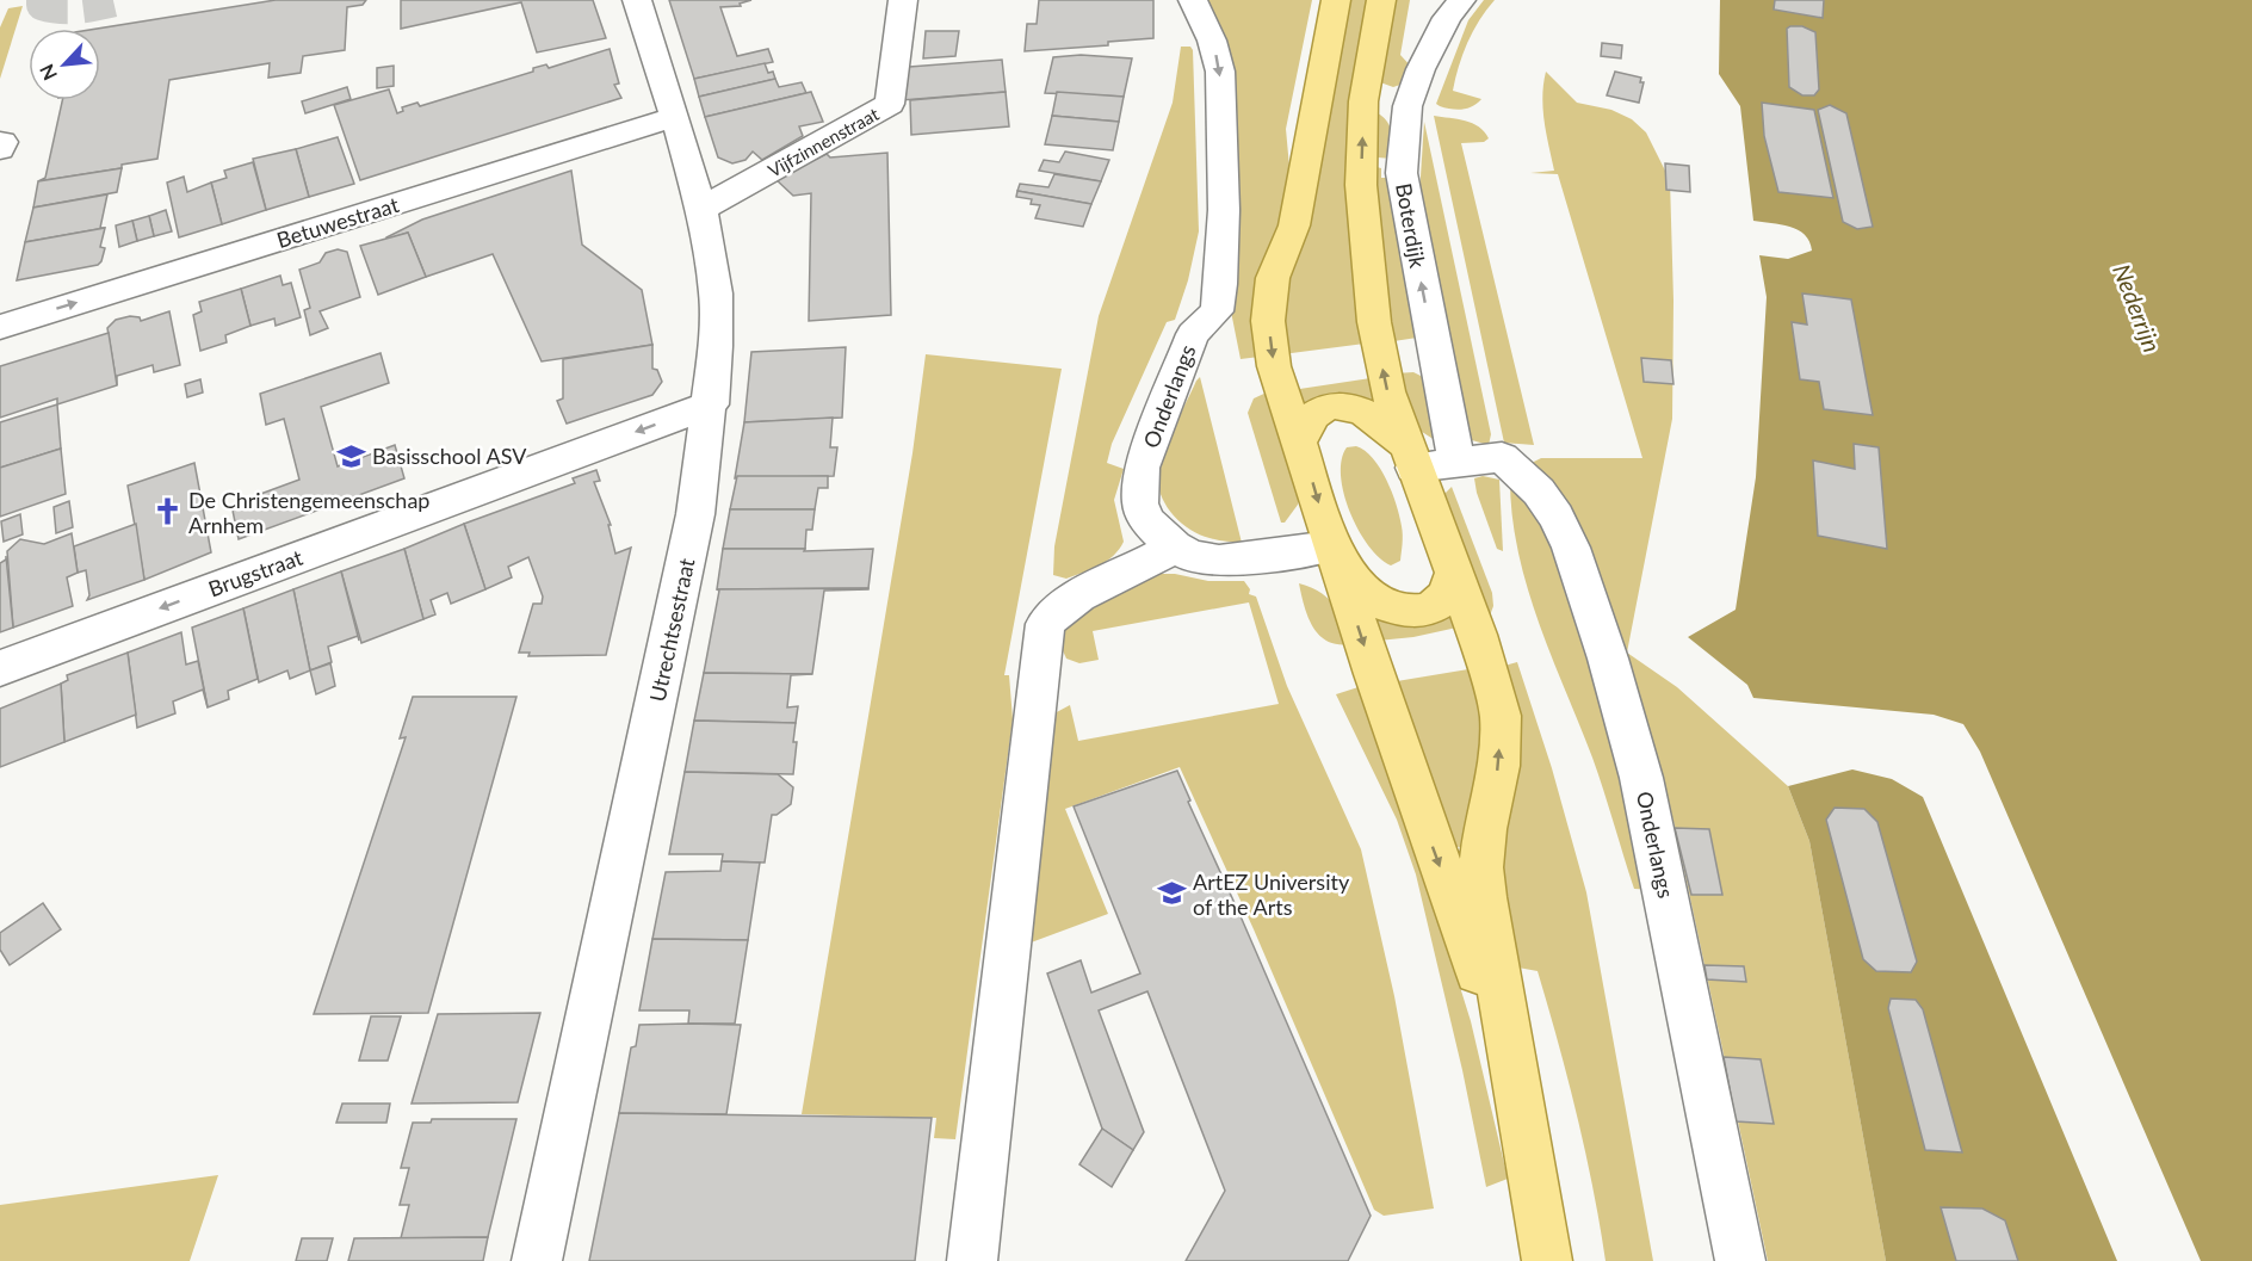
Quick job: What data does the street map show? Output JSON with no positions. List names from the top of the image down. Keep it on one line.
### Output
{"streets":{"street":["Vijfzinnenstraat","Betuwestraat","Boterdijk","Onderlangs","Brugstraat","Utrechtsestraat"]},"crossings":[["Vijfzinnenstraat","Utrechtsestraat"],["Betuwestraat","Utrechtsestraat"],["Boterdijk","Onderlangs"],["Brugstraat","Utrechtsestraat"]],"one_way":["Betuwestraat","Boterdijk","Brugstraat"],"water":["Nederrijn"],"places":{"school or university":["Basisschool ASV","ArtEZ University of the Arts"],"church":["De Christengemeenschap Arnhem"]},"north":"bottom left"}
